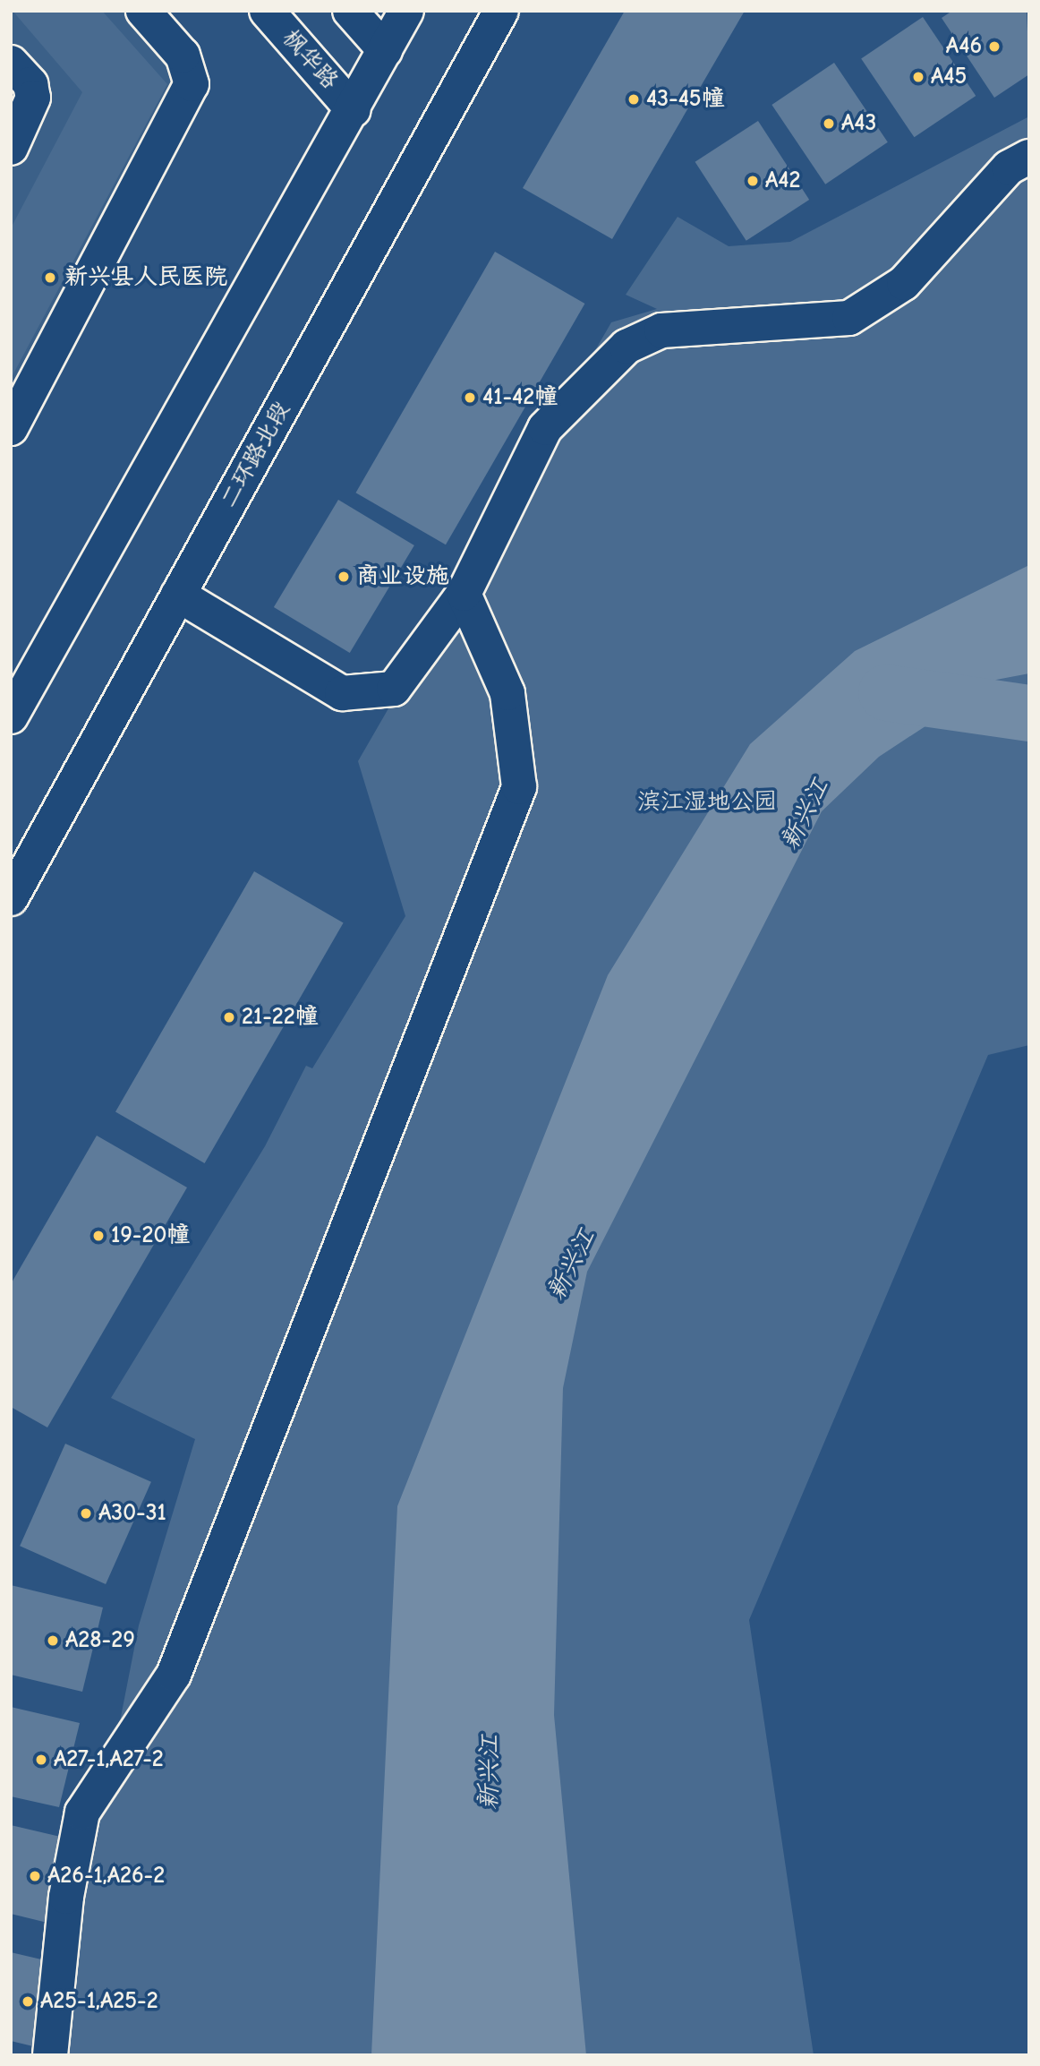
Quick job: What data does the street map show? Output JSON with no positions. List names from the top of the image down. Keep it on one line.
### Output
{"streets":{"street":["枫华路","二环路北段"]},"water":["新兴江"],"parks":["滨江湿地公园"],"places":["A46","A45","43-45幢","A43","A42","新兴县人民医院","41-42幢","商业设施","21-22幢","19-20幢","A30-31","A28-29","A27-1,A27-2","A26-1,A26-2","A25-1,A25-2"]}
